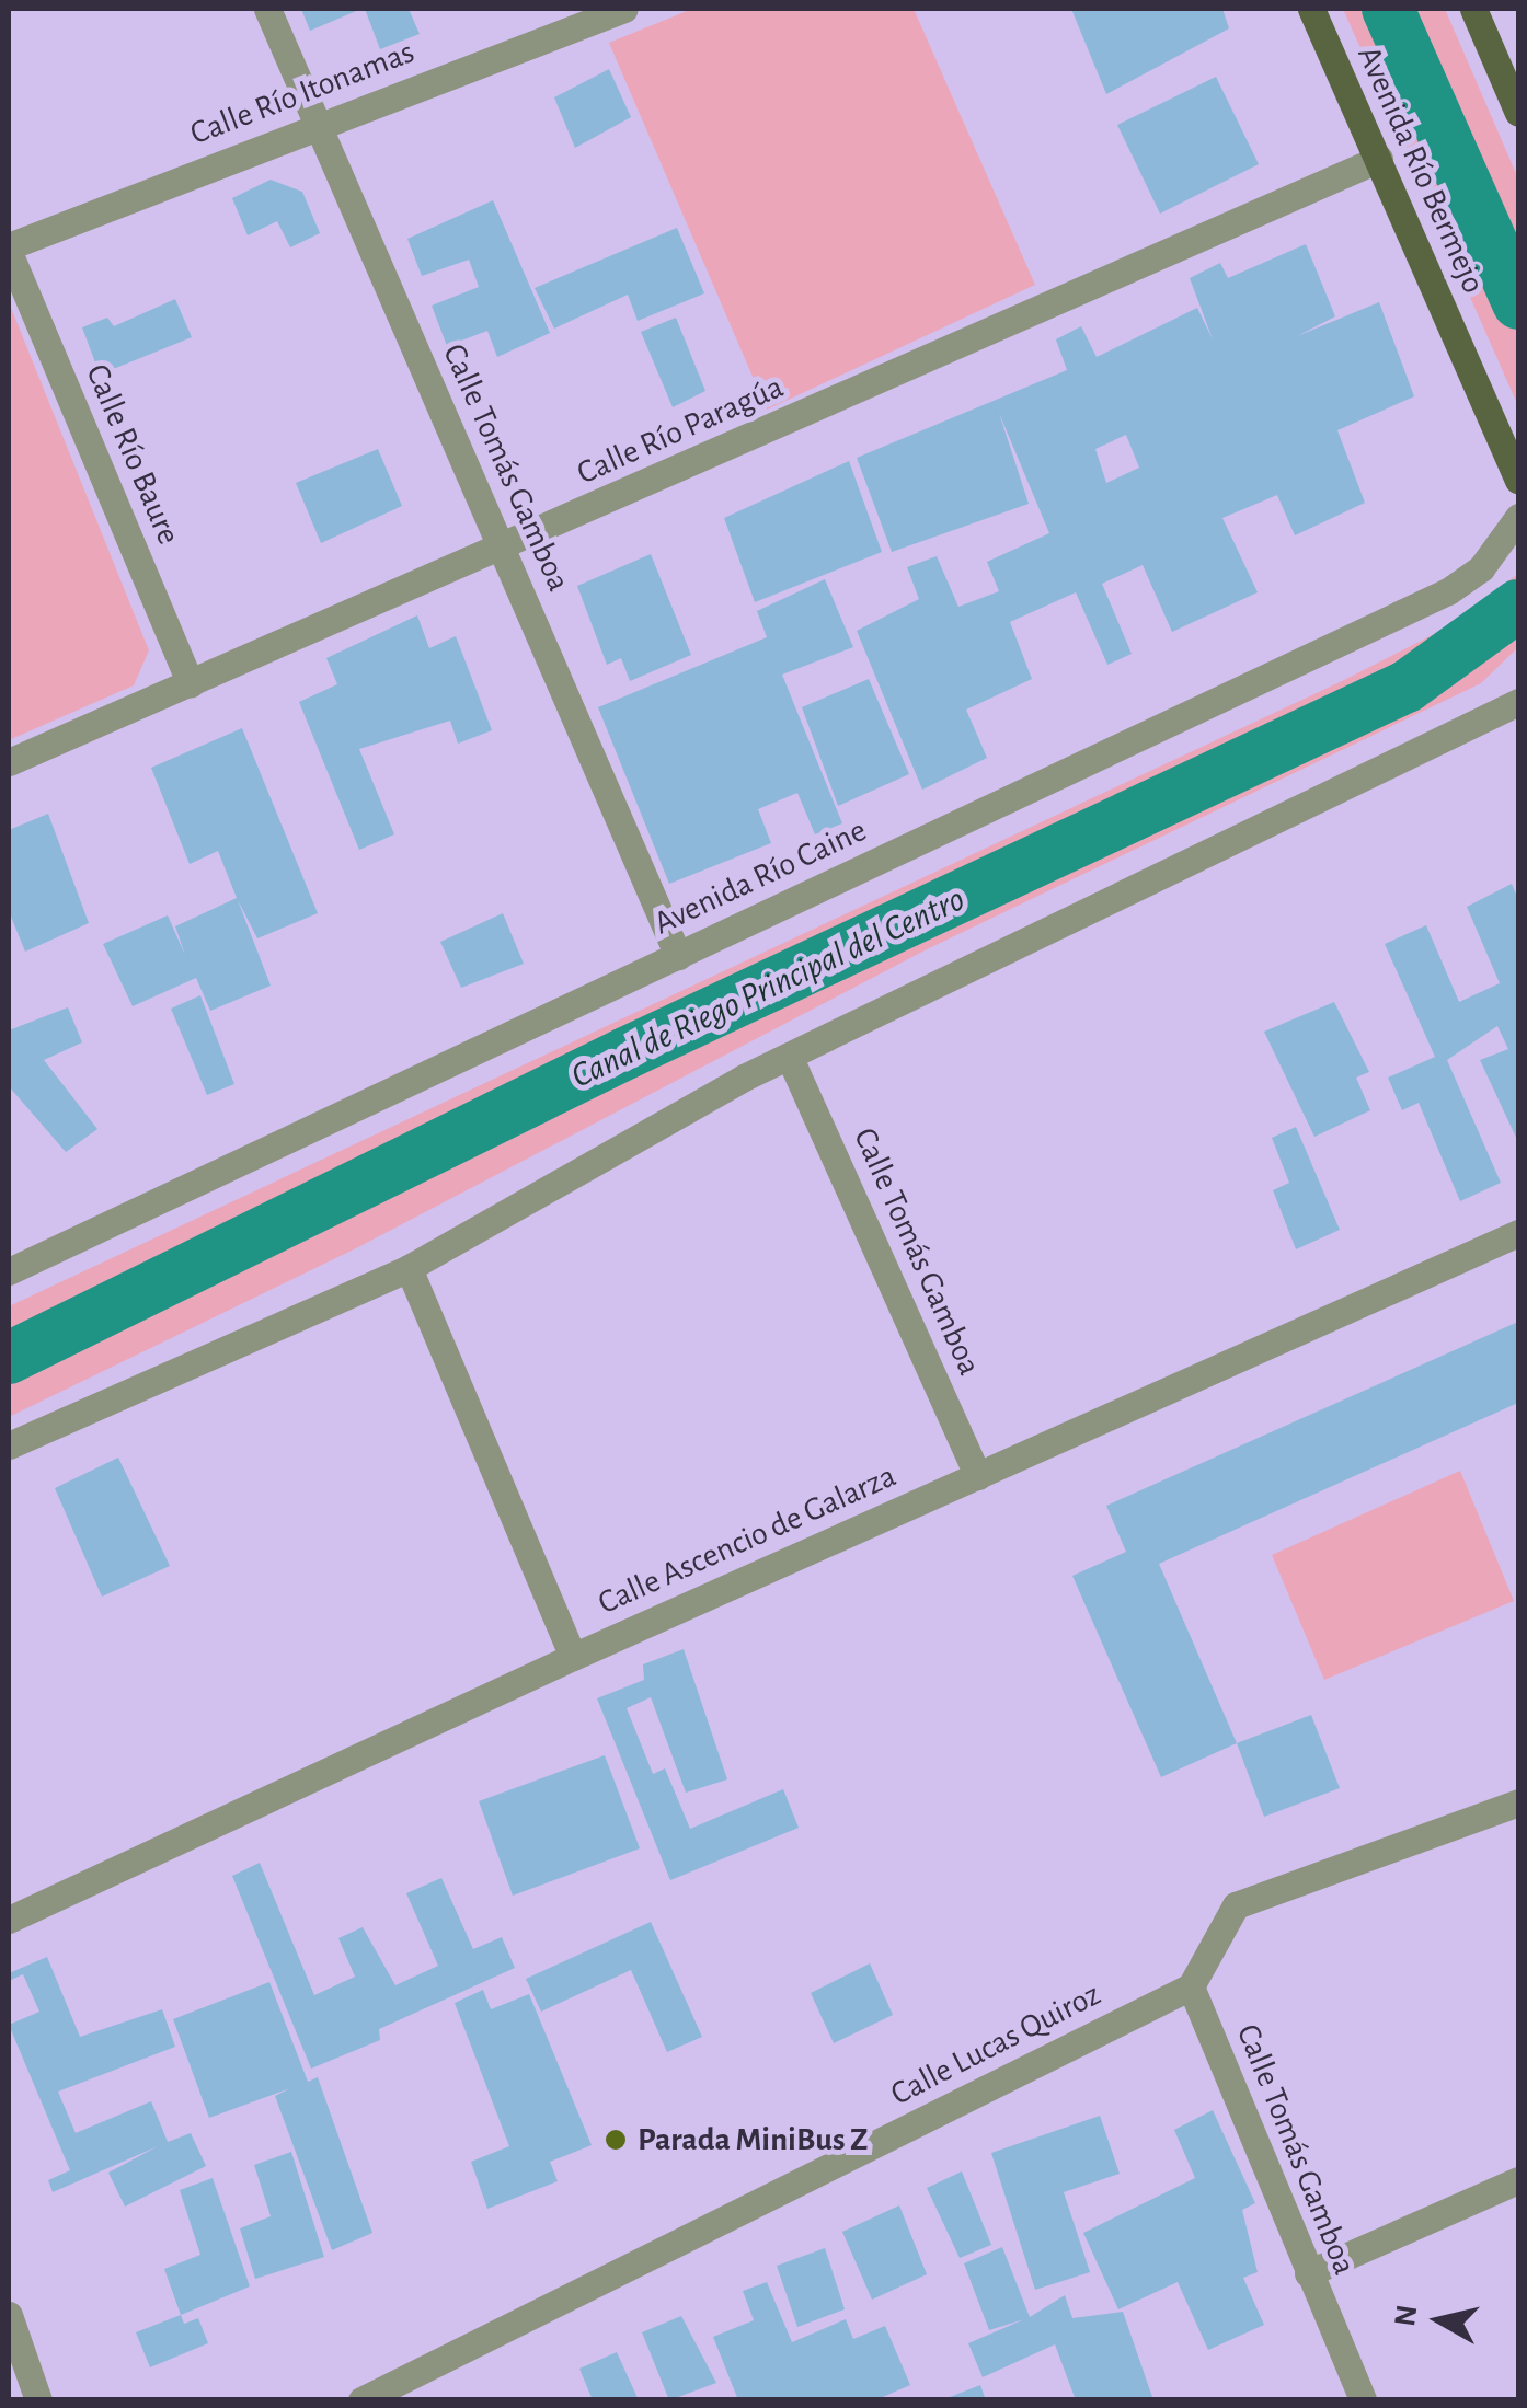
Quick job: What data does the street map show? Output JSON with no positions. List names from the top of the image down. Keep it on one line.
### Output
{"streets":{"main road":["Avenida Río Bermejo"],"street":["Calle Río Itonamas","Calle Río Paragúa","Calle Río Baure","Calle Tomás Gamboa","Avenida Río Caine","Calle Ascencio de Galarza","Calle Lucas Quiroz"]},"crossings":[["Calle Río Itonamas","Calle Río Baure"],["Calle Río Itonamas","Calle Tomás Gamboa"],["Avenida Río Bermejo","Calle Río Paragúa"],["Calle Río Paragúa","Calle Río Baure"],["Calle Río Paragúa","Calle Tomás Gamboa"],["Calle Tomás Gamboa","Avenida Río Caine"],["Calle Tomás Gamboa","Calle Ascencio de Galarza"],["Calle Tomás Gamboa","Calle Lucas Quiroz"]],"water":["Canal de Riego Principal del Centro"],"places":["Parada MiniBus Z"],"north":"left"}
